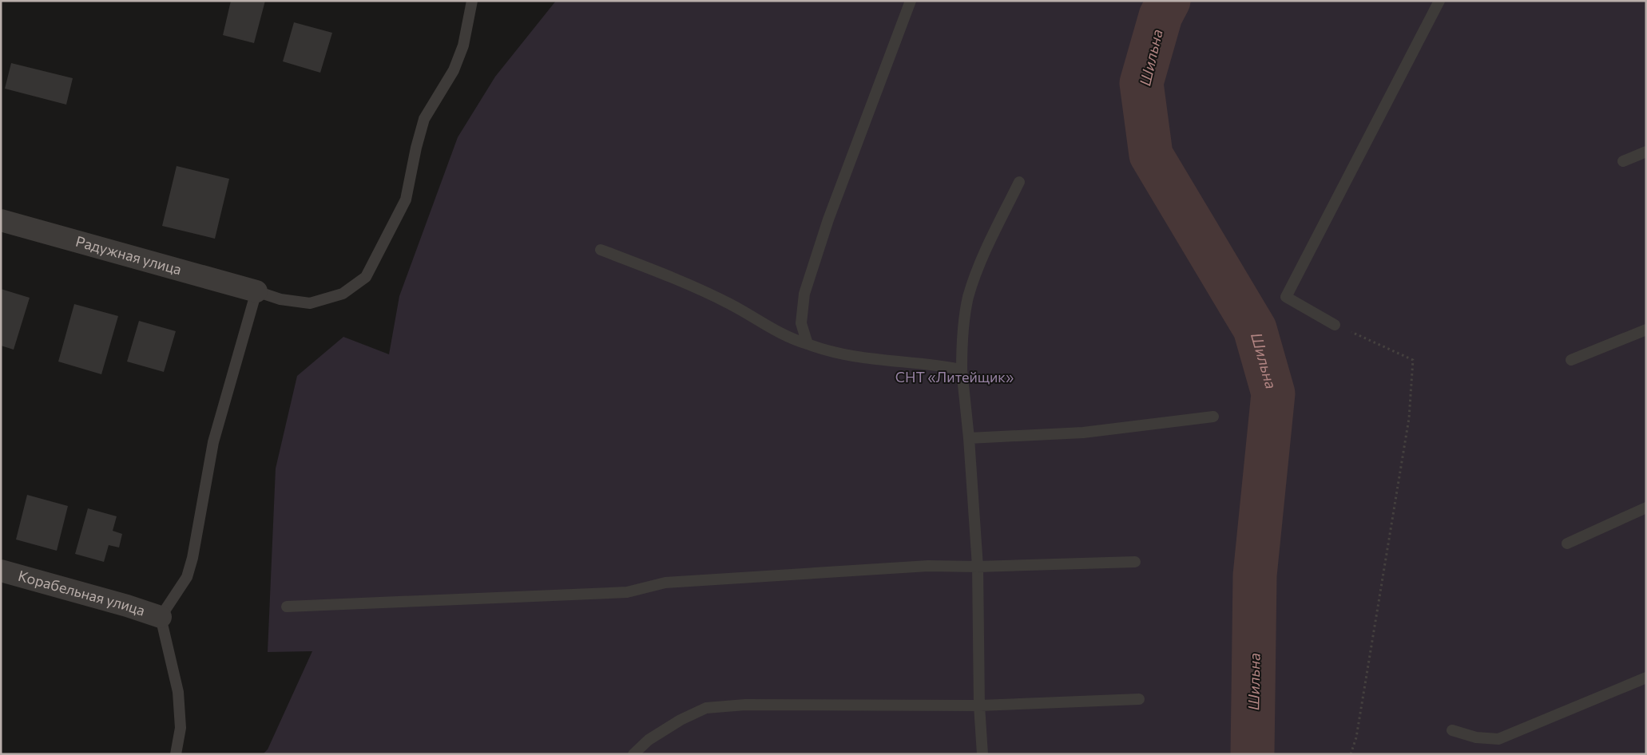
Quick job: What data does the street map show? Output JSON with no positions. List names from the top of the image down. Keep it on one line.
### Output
{"streets":{"street":["Радужная улица","Корабельная улица"]},"water":["Шильна"],"parks":["СНТ «Литейщик»"]}
